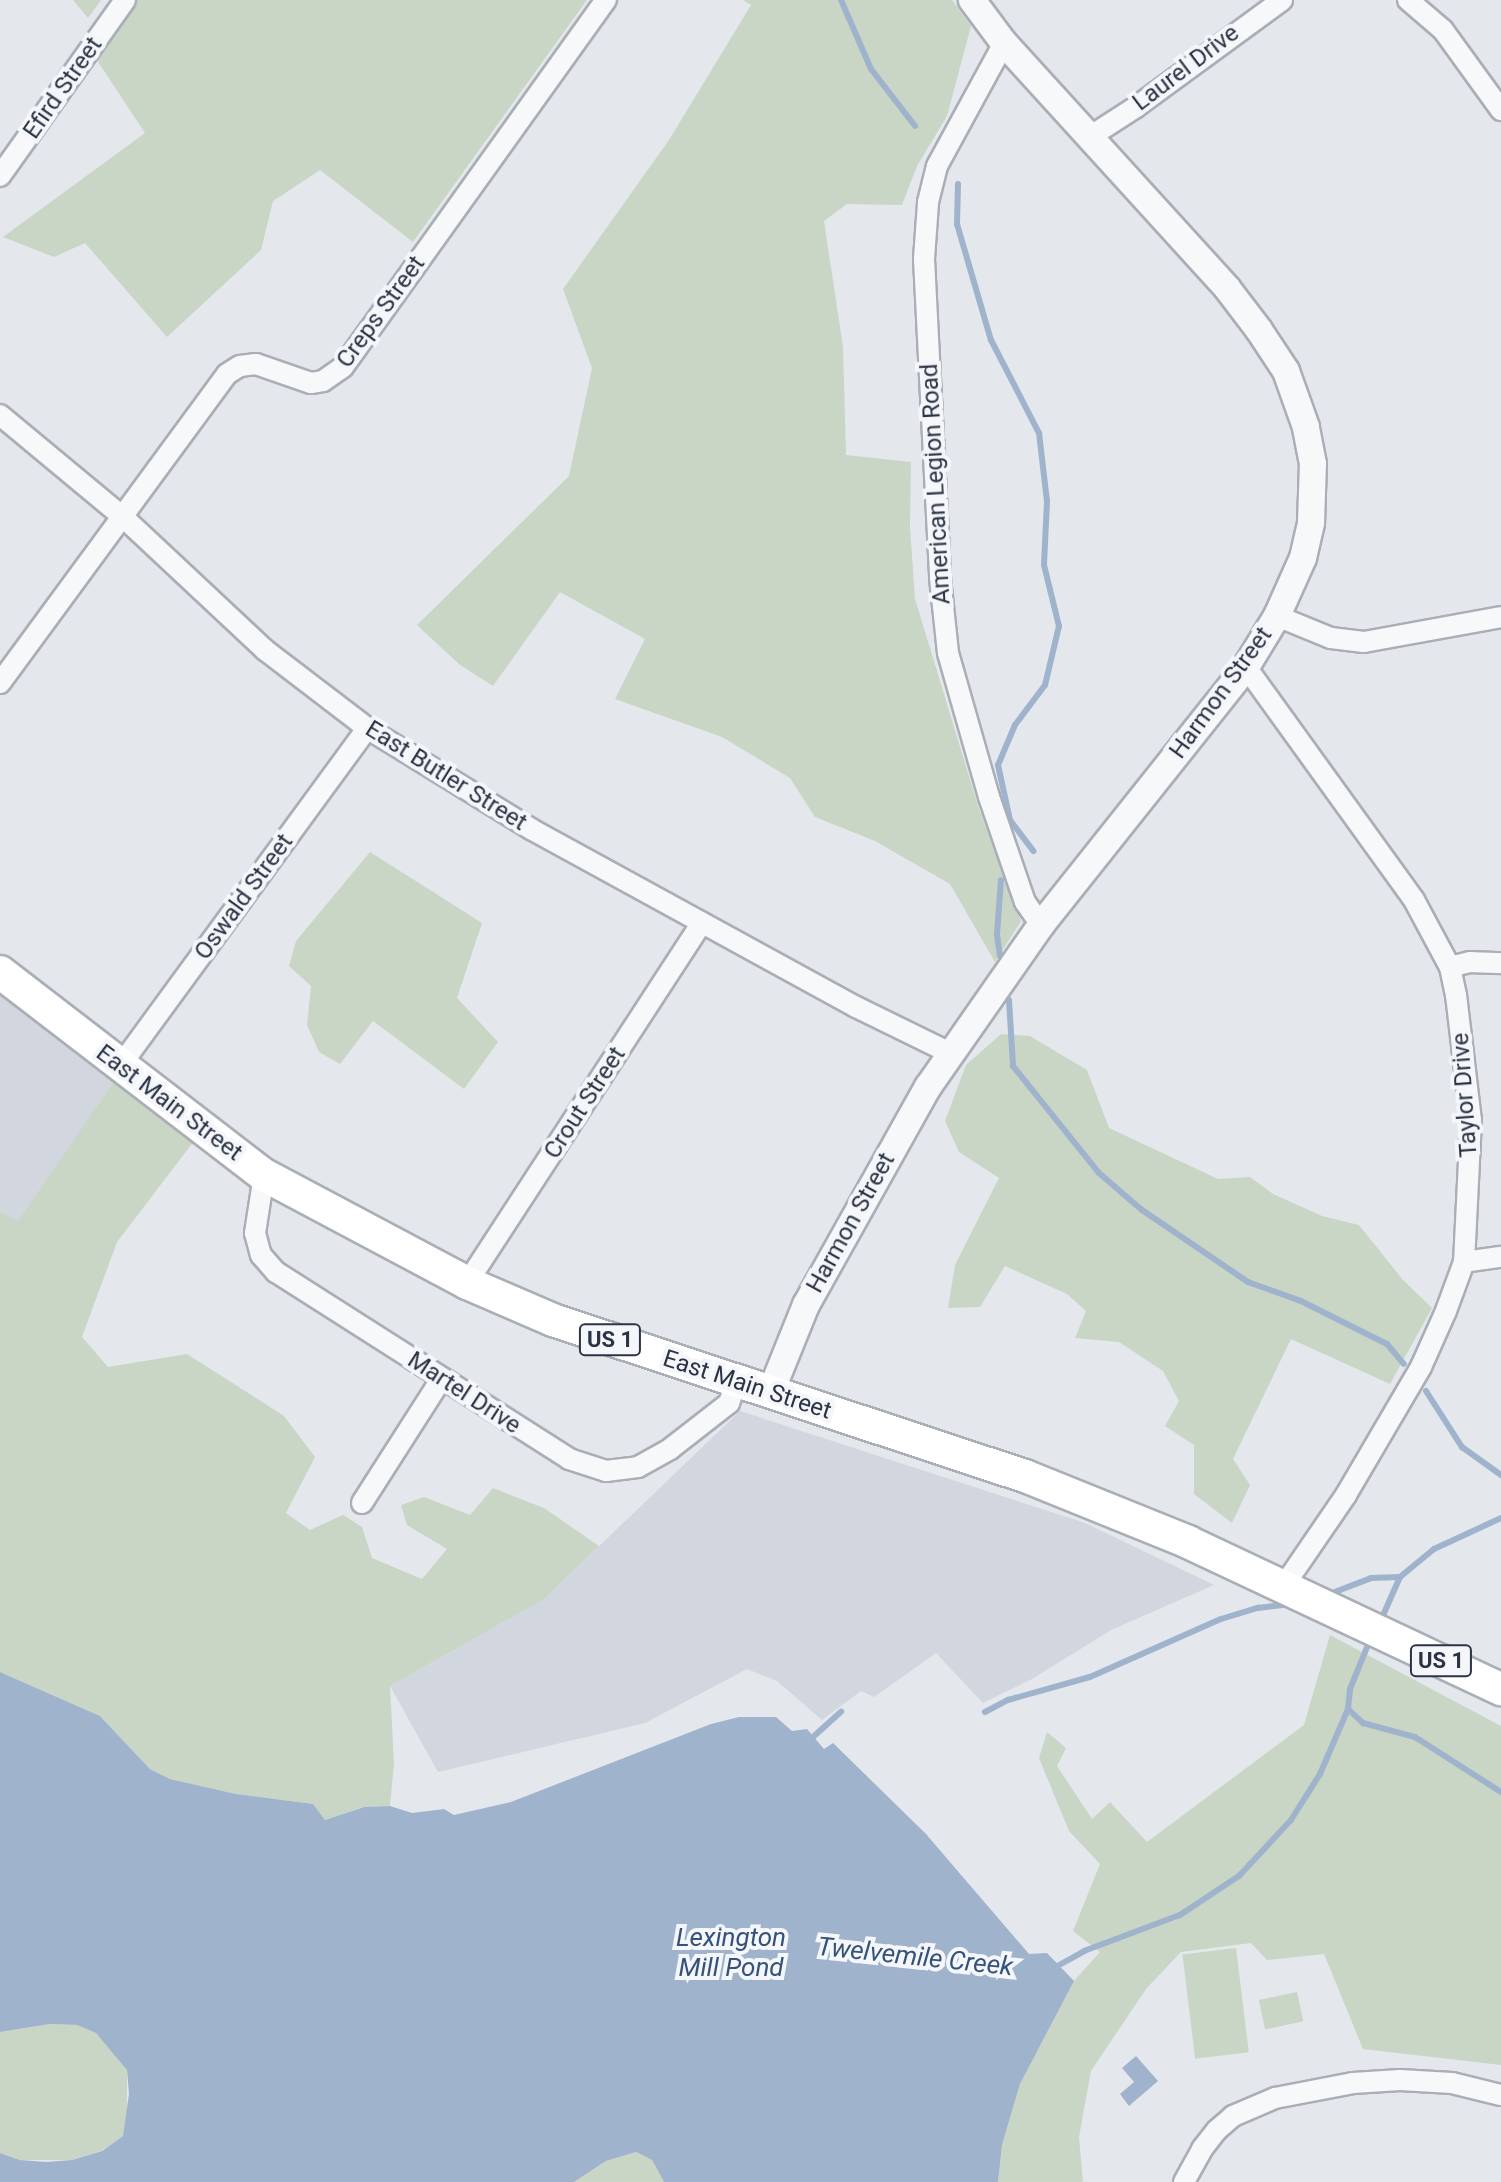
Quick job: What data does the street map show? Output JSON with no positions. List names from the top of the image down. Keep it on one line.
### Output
{"streets":{"main road":["East Main Street","US 1"],"street":["Laurel Drive","Efird Street","Creps Street","American Legion Road","Harmon Street","East Butler Street","Oswald Street","Taylor Drive","Crout Street","Martel Drive"]},"crossings":[["Laurel Drive","Harmon Street"],["Creps Street","East Butler Street"],["American Legion Road","Harmon Street"],["Harmon Street","East Butler Street"],["Harmon Street","Taylor Drive"],["Harmon Street","East Main Street"],["East Butler Street","Oswald Street"],["East Butler Street","Crout Street"],["Oswald Street","East Main Street"],["Taylor Drive","East Main Street"],["East Main Street","Crout Street"],["East Main Street","Martel Drive"]],"water":["Lexington Mill Pond","Twelvemile Creek"]}
